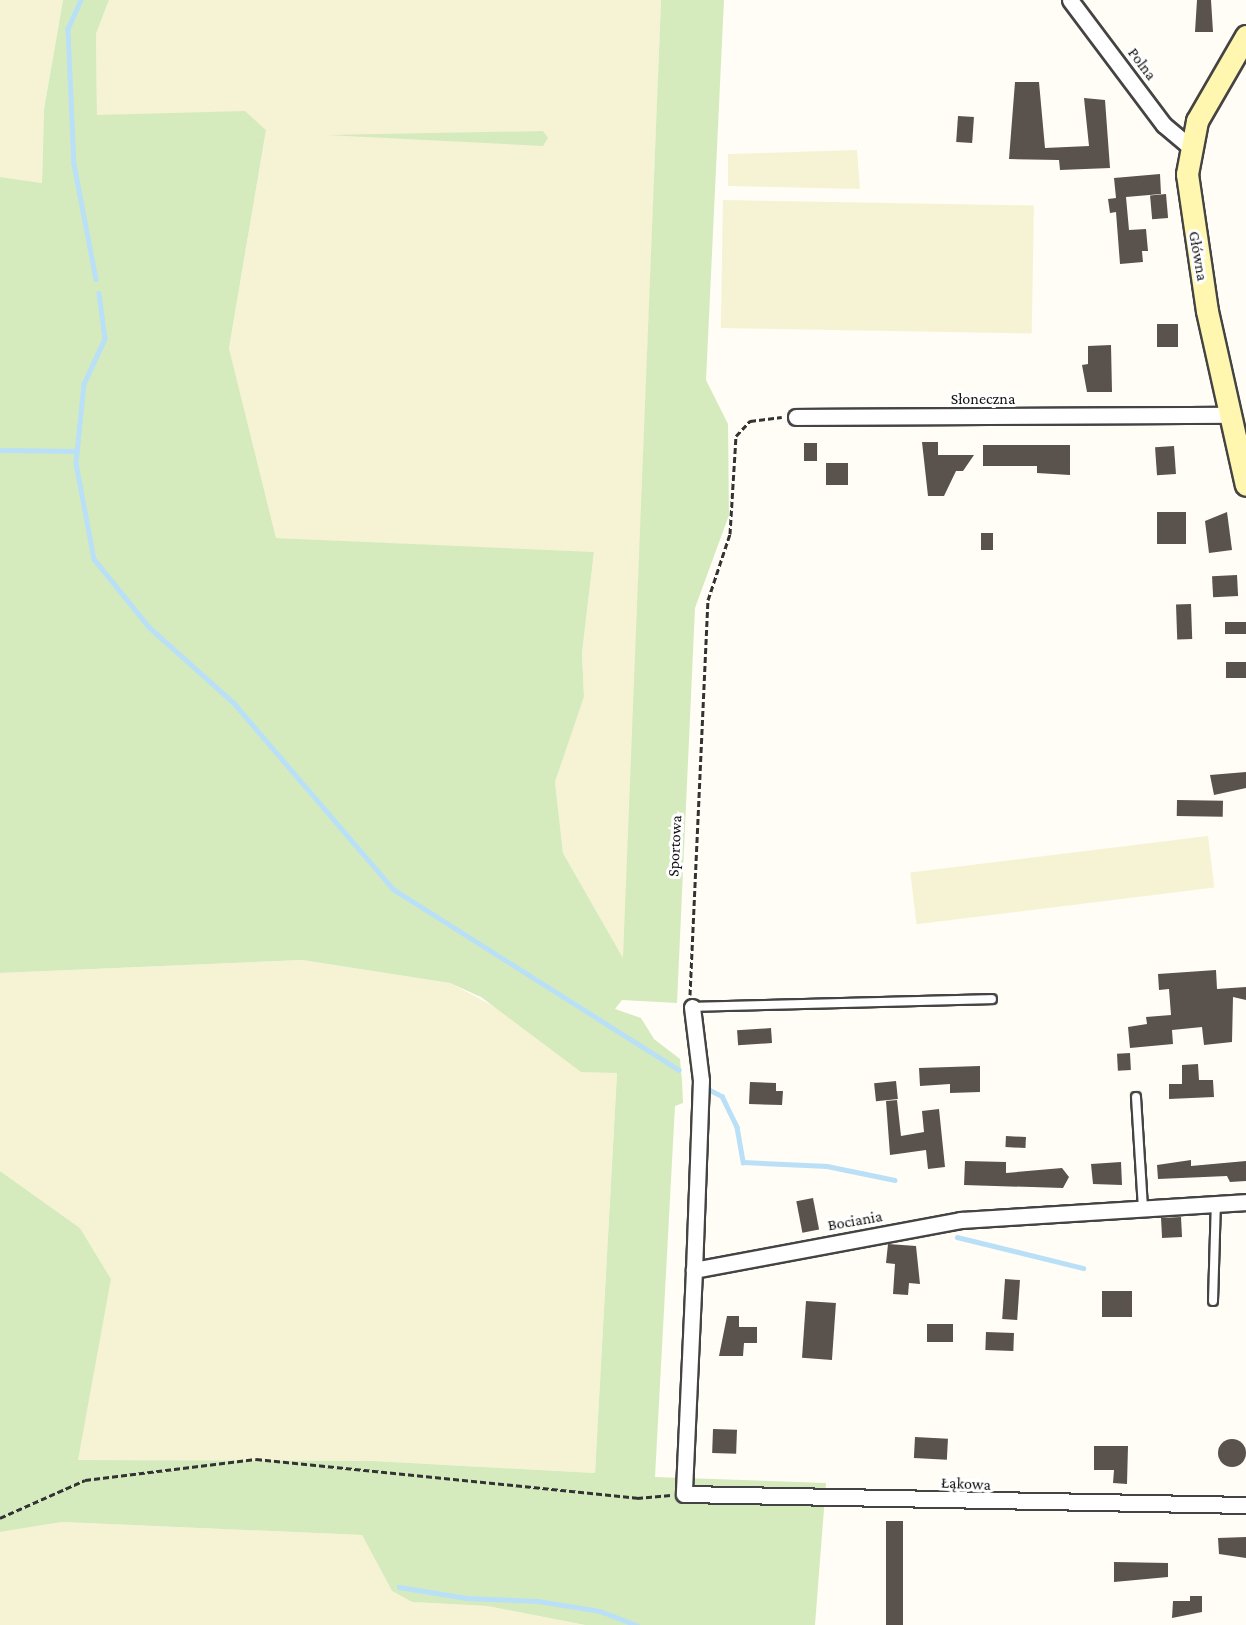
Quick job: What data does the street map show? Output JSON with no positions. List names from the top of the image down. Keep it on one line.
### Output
{"streets":{"street":["Polna","Główna","Słoneczna","Bociania","Łąkowa"],"path":["Sportowa"]},"crossings":[["Polna","Główna"],["Główna","Słoneczna"],["Słoneczna","Sportowa"]]}
